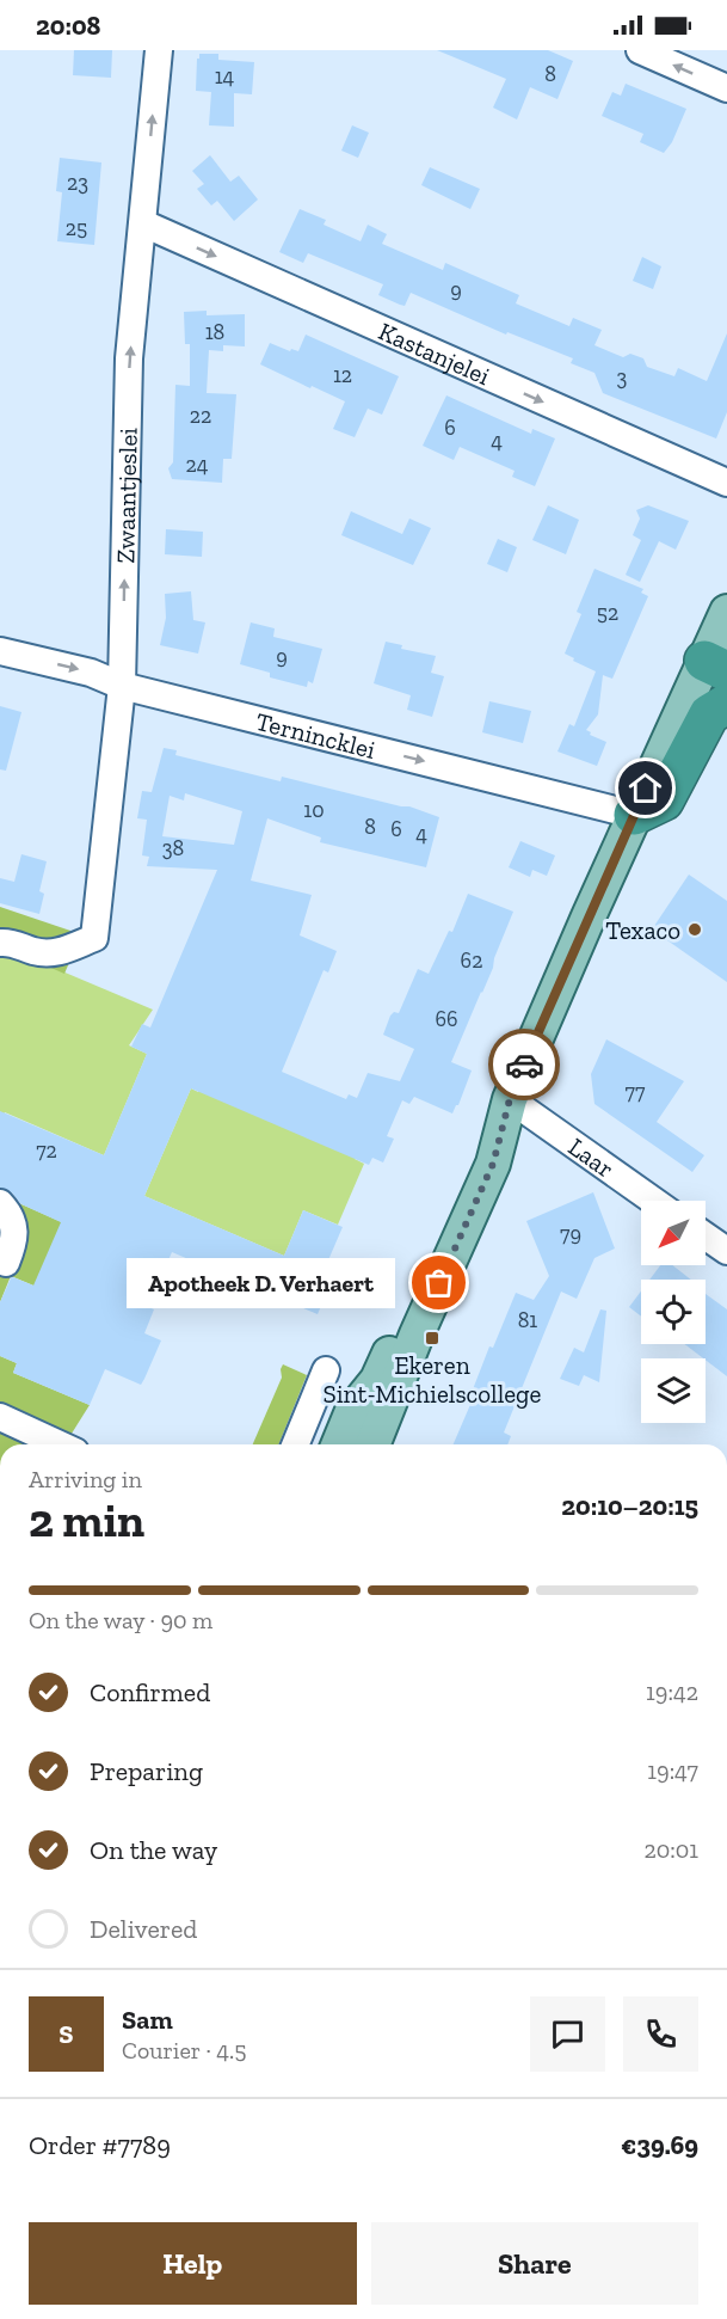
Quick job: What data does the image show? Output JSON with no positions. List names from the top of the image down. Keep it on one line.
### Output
{"streets":{"street":["Kastanjelei","Zwaantjeslei","Ternincklei","Laar"]},"crossings":[["Kastanjelei","Zwaantjeslei"],["Zwaantjeslei","Ternincklei"]],"one_way":["Kastanjelei","Zwaantjeslei","Ternincklei"],"places":{"other":["Texaco","Apotheek D. Verhaert"],"transit":["Ekeren Sint-Michielscollege"]},"house_numbers":["8","14","23","25","9","18","12","3","22","6","4","24","52","9","10","8","6","4","38","62","66","77","72","79","81"],"north":"bottom left","page":{"status":"20:08","bubble":"Apotheek D. Verhaert","heading":["2 min","Arriving in","20:10–20:15"],"panel":["Sam","Courier · 4.5","Order #7789","€39.69"],"bar":"On the way · 90 m","list":[["Confirmed","19:42"],["Preparing","19:47"],["On the way","20:01"],"Delivered"],"round":"S","buttons":["Help","Share"]}}
